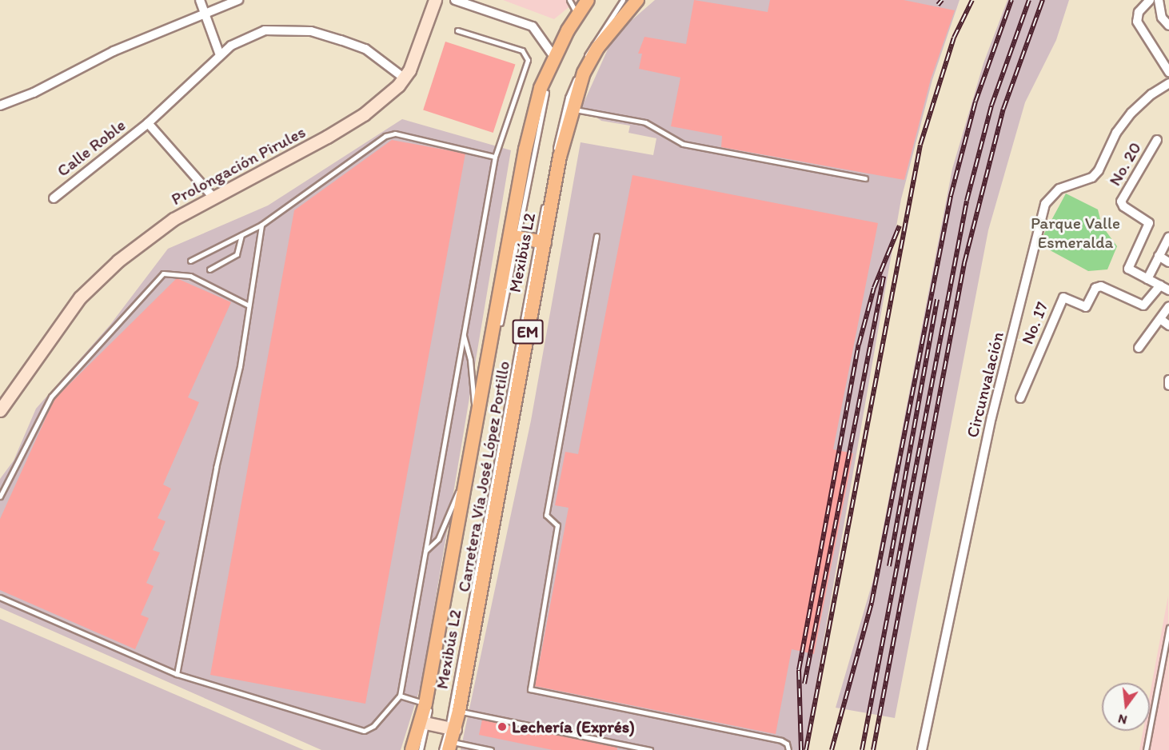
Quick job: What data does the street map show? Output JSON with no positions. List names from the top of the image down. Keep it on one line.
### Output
{"streets":{"main road":["Prolongación Pirules","EM","Carretera Vía José López Portillo"],"street":["Calle Roble","No. 20","No. 17","Circunvalación"],"lane":["Mexibús L2"]},"crossings":[["Calle Roble","Prolongación Pirules"],["Mexibús L2","Carretera Vía José López Portillo"]],"parks":["Parque Valle Esmeralda"],"places":["Lechería (Exprés)"],"north":"bottom"}
